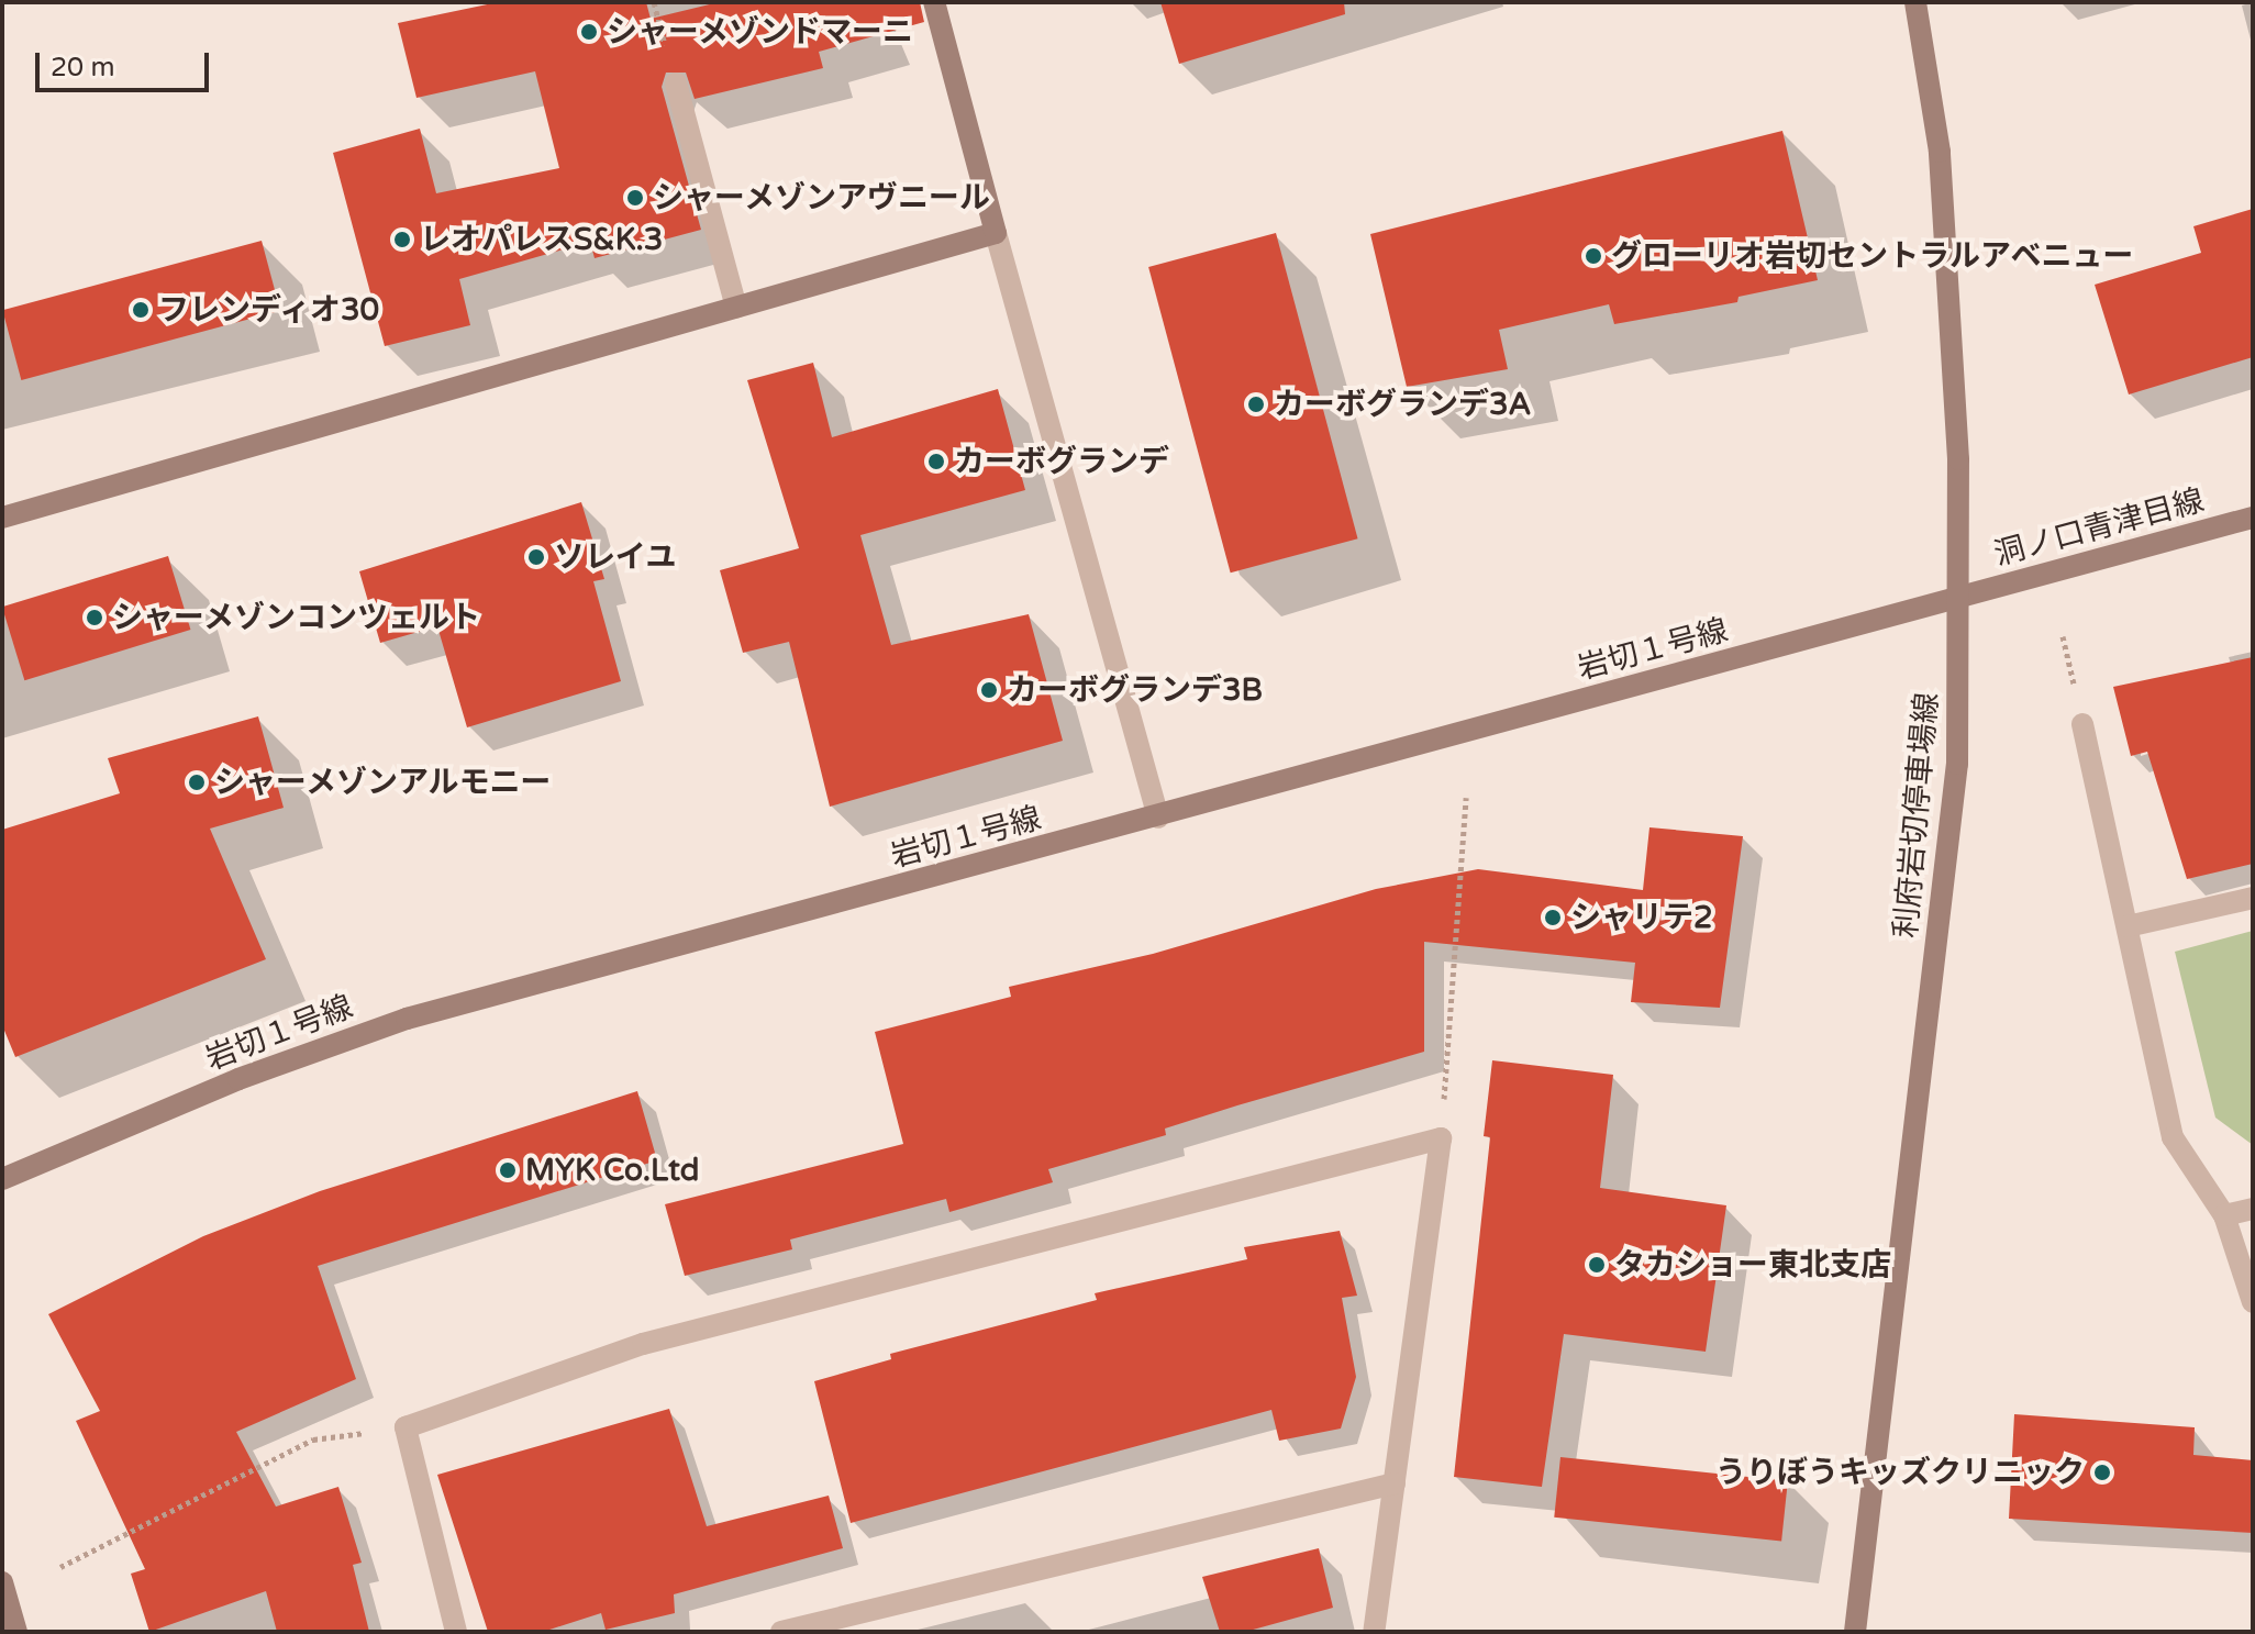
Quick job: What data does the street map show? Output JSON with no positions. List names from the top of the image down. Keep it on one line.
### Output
{"streets":{"street":["洞ノ口青津目線","岩切１号線","利府岩切停車場線"]},"crossings":[["洞ノ口青津目線","岩切１号線"],["洞ノ口青津目線","利府岩切停車場線"],["岩切１号線","利府岩切停車場線"]],"places":["シャーメゾンドマーニ","シャーメゾンアヴニール","レオパレスS&K.3","グローリオ岩切セントラルアベニュー","フレンディオ30","カーボグランデ3A","カーボグランデ","ソレイユ","シャーメゾンコンツェルト","カーボグランデ3B","シャーメゾンアルモニー","シャリテ2","MYK Co.Ltd","タカショー東北支店","うりぼうキッズクリニック"],"scale_bar":"20 m"}
